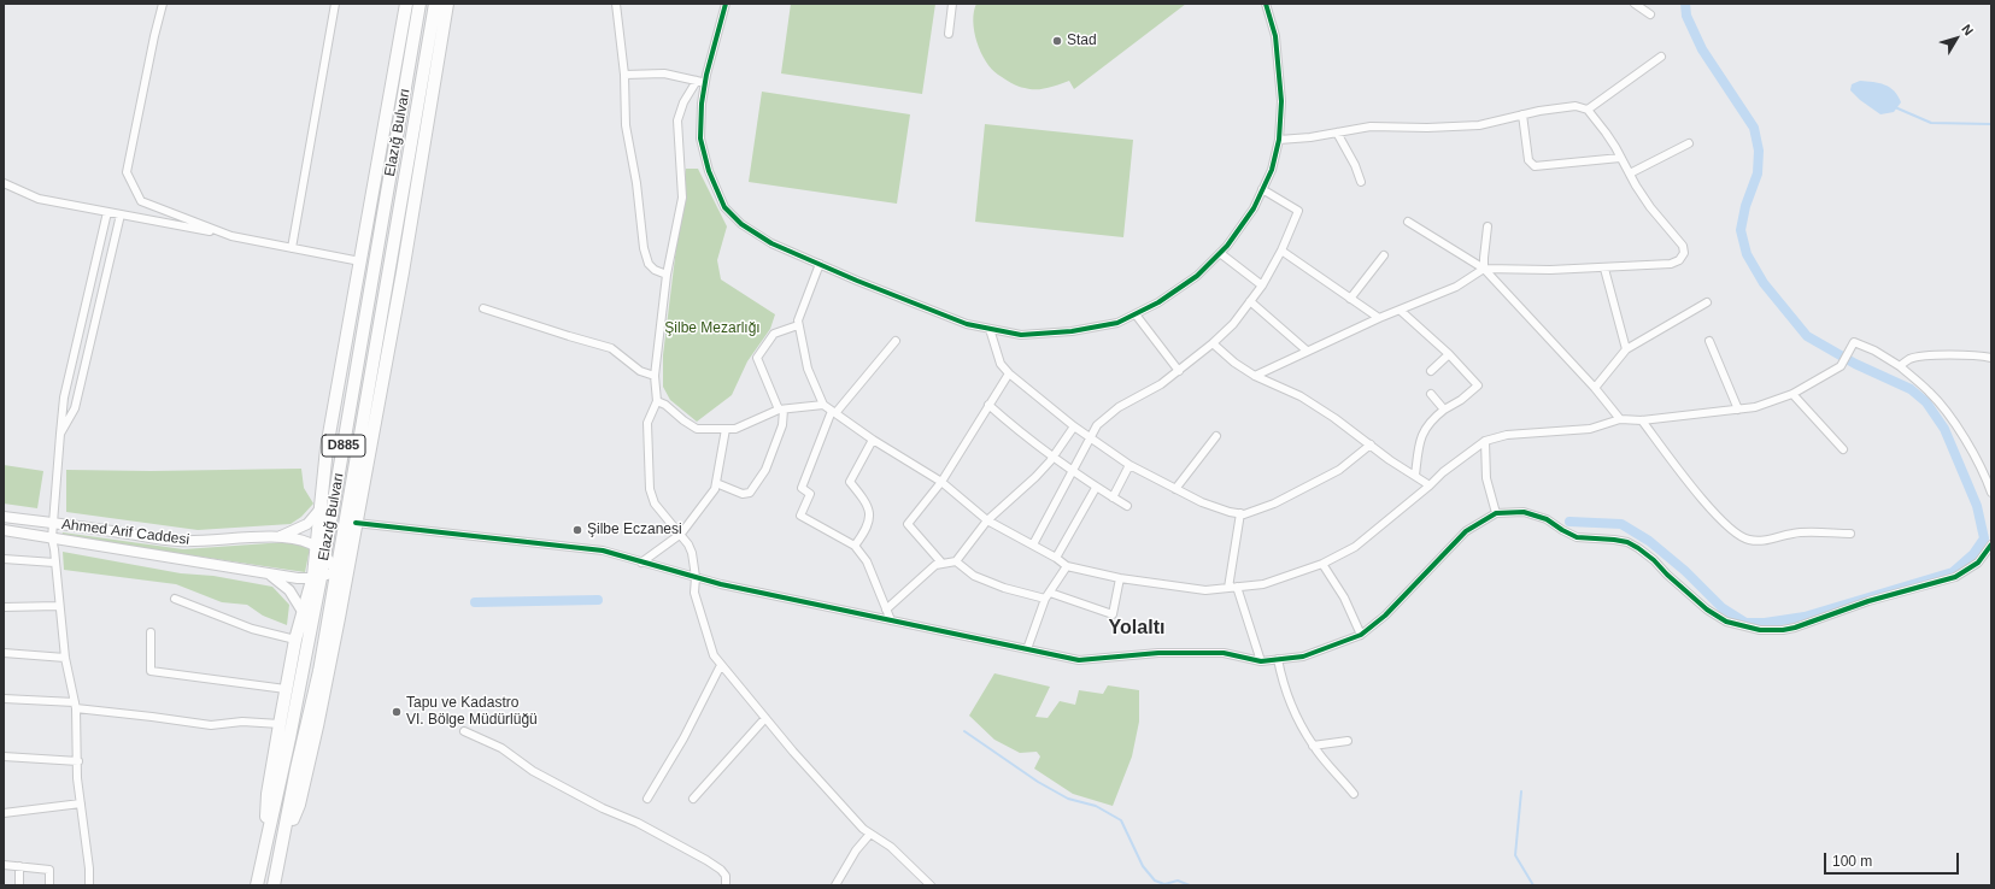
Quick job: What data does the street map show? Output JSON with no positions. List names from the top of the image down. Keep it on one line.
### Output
{"streets":{"highway":["Elazığ Bulvarı","D885"],"street":["Ahmed Arif Caddesi"]},"crossings":[["Elazığ Bulvarı","Ahmed Arif Caddesi"]],"districts":["Yolaltı"],"parks":["Şilbe Mezarlığı"],"places":["Stad","Şilbe Eczanesi","Tapu ve Kadastro VI. Bölge Müdürlüğü"],"scale_bar":"100 m","north":"top right"}
